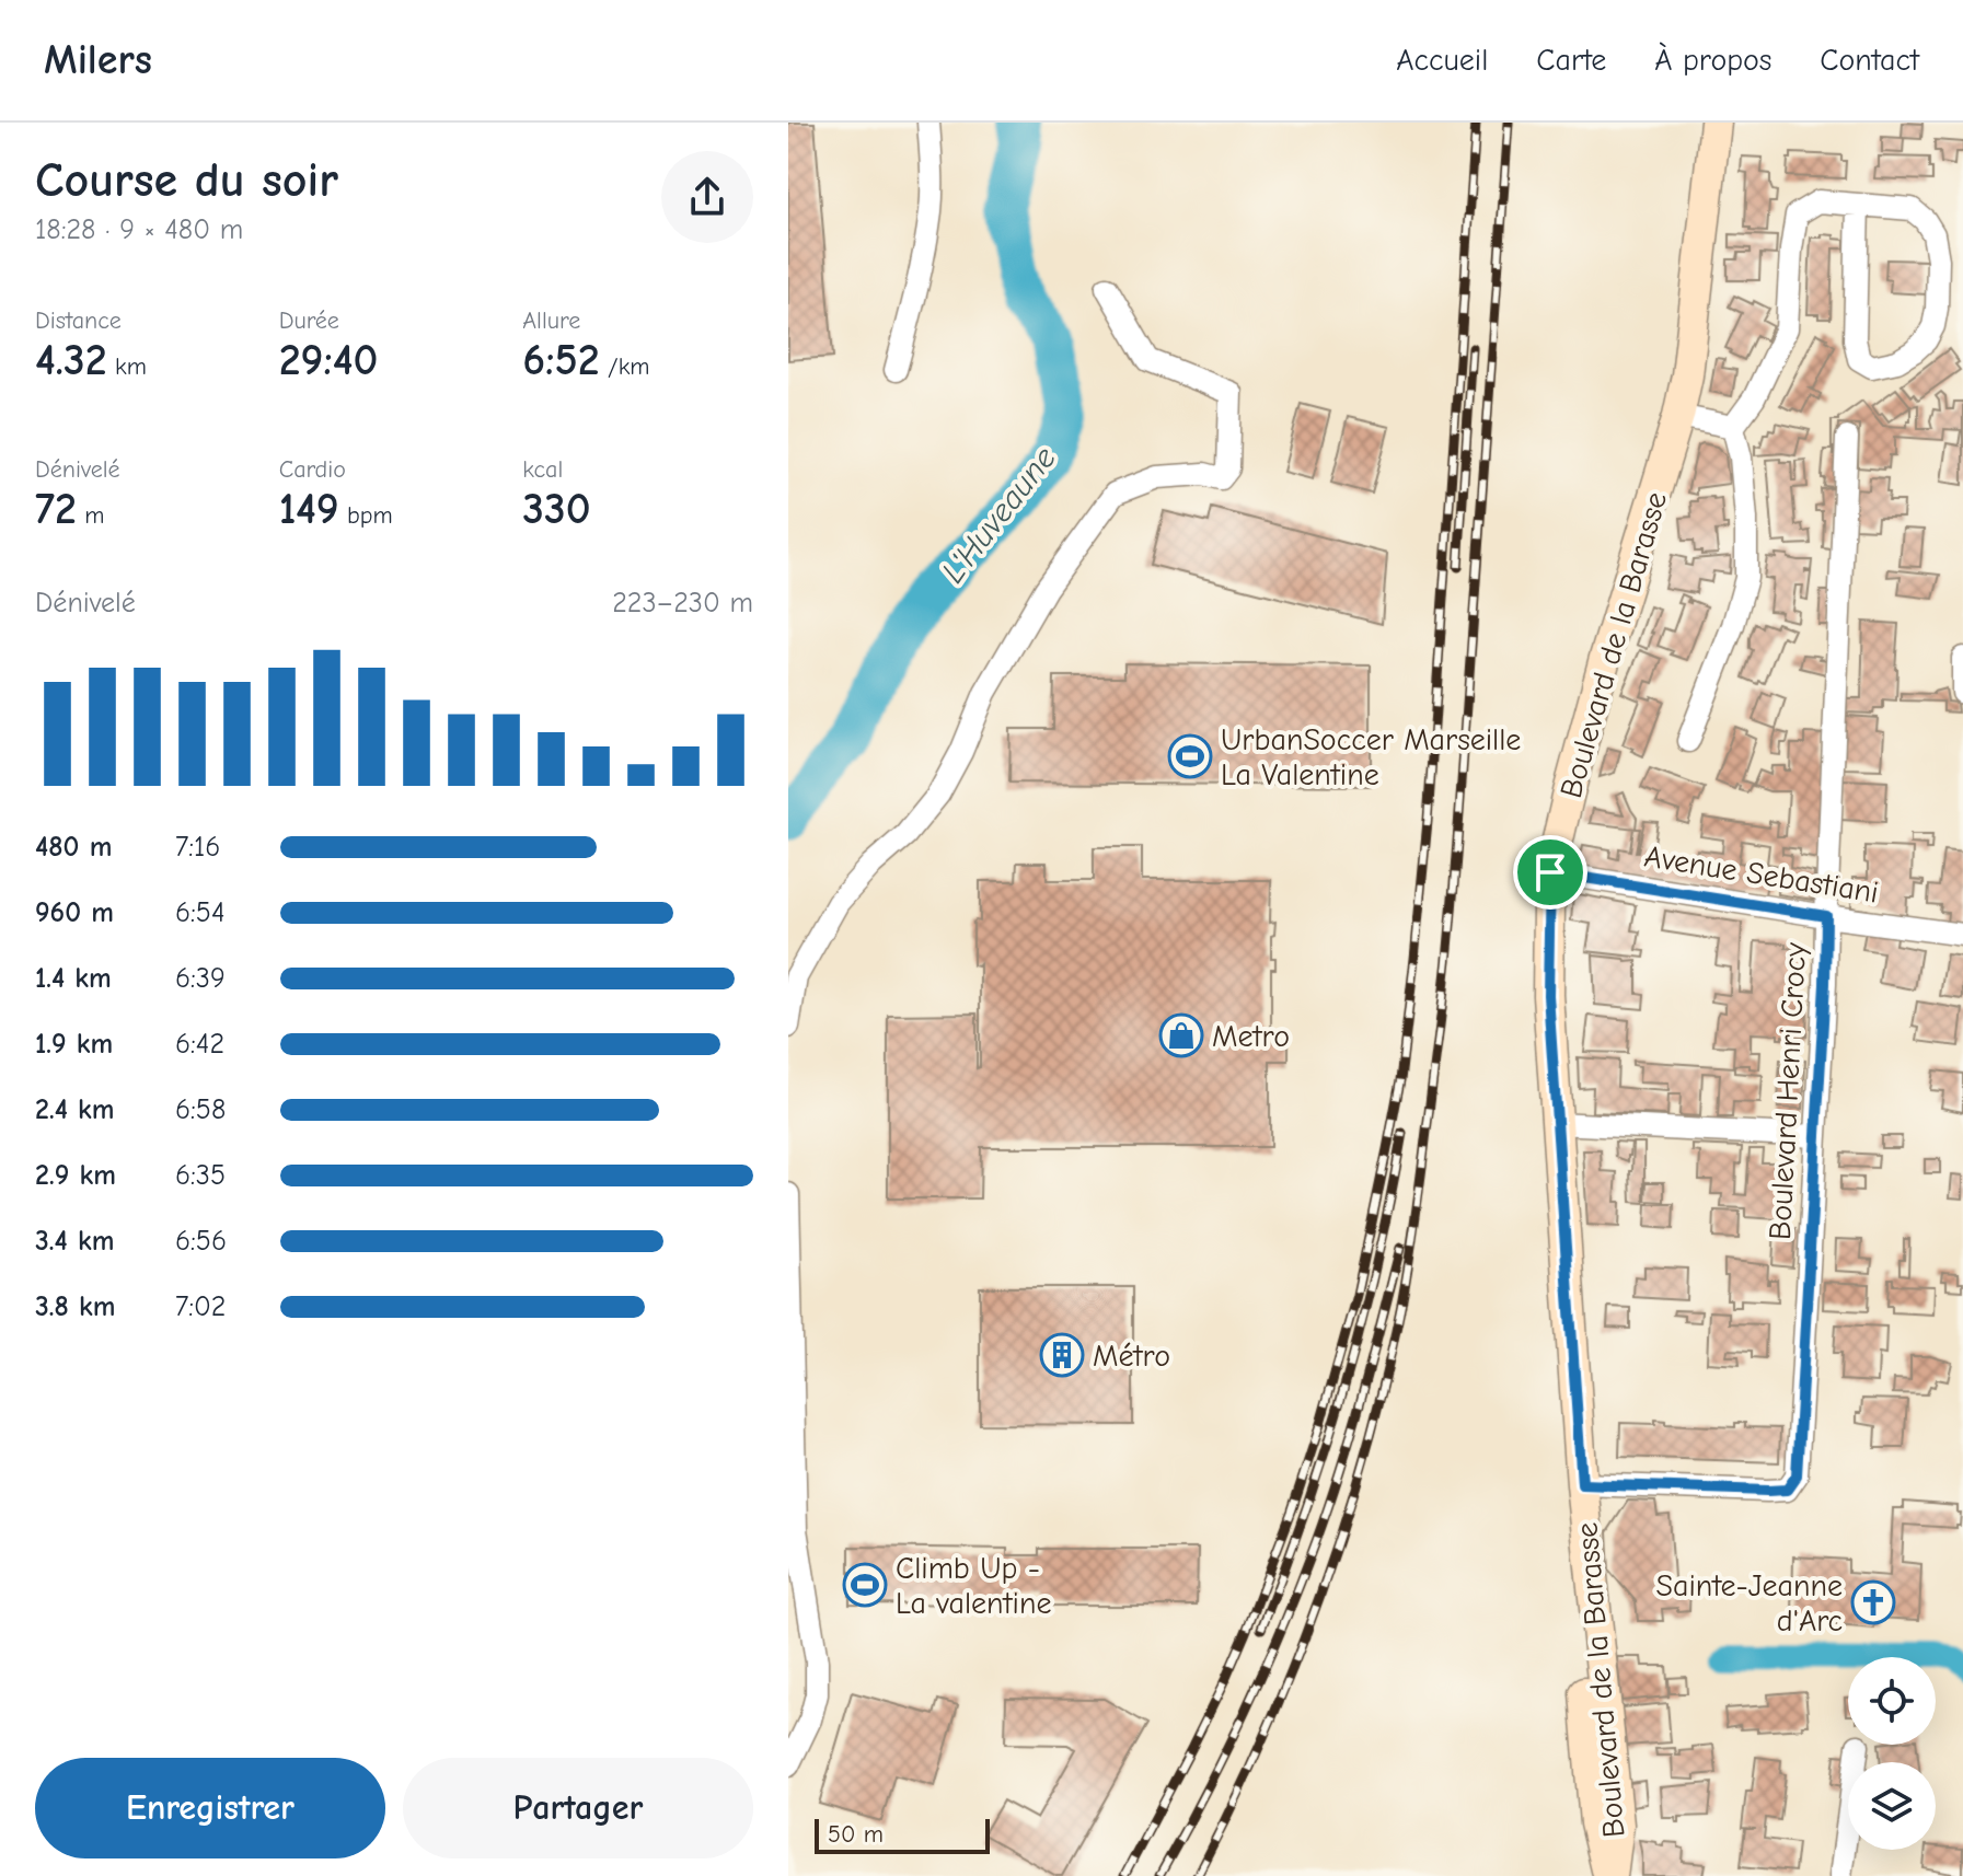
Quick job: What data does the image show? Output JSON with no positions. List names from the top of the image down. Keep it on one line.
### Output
{"streets":{"main road":["Boulevard de la Barasse"],"street":["Avenue Sebastiani","Boulevard Henri Crocy"]},"crossings":[["Boulevard de la Barasse","Avenue Sebastiani"],["Boulevard de la Barasse","Boulevard Henri Crocy"],["Avenue Sebastiani","Boulevard Henri Crocy"]],"water":["L'Huveaune"],"places":{"sports":["UrbanSoccer Marseille La Valentine","Climb Up - La valentine"],"shop":["Metro"],"building":["Métro"],"church":["Sainte-Jeanne d'Arc"]},"scale_bar":"50 m","page":{"header":"Milers","nav":["Accueil","Carte","À propos","Contact"],"heading":["Course du soir","18:28 · 9 × 480 m"],"stats":[["Distance","4.32 km"],["Durée","29:40"],["Allure","6:52 /km"],["Dénivelé","72 m"],["Cardio","149 bpm"],["kcal","330"]],"chart":["Dénivelé","223–230 m"],"list":[{"name":"480 m","note":"7:16"},{"name":"960 m","note":"6:54"},{"name":"1.4 km","note":"6:39"},{"name":"1.9 km","note":"6:42"},{"name":"2.4 km","note":"6:58"},{"name":"2.9 km","note":"6:35"},{"name":"3.4 km","note":"6:56"},{"name":"3.8 km","note":"7:02"}],"buttons":["Enregistrer","Partager"],"scale":"50 m"}}
